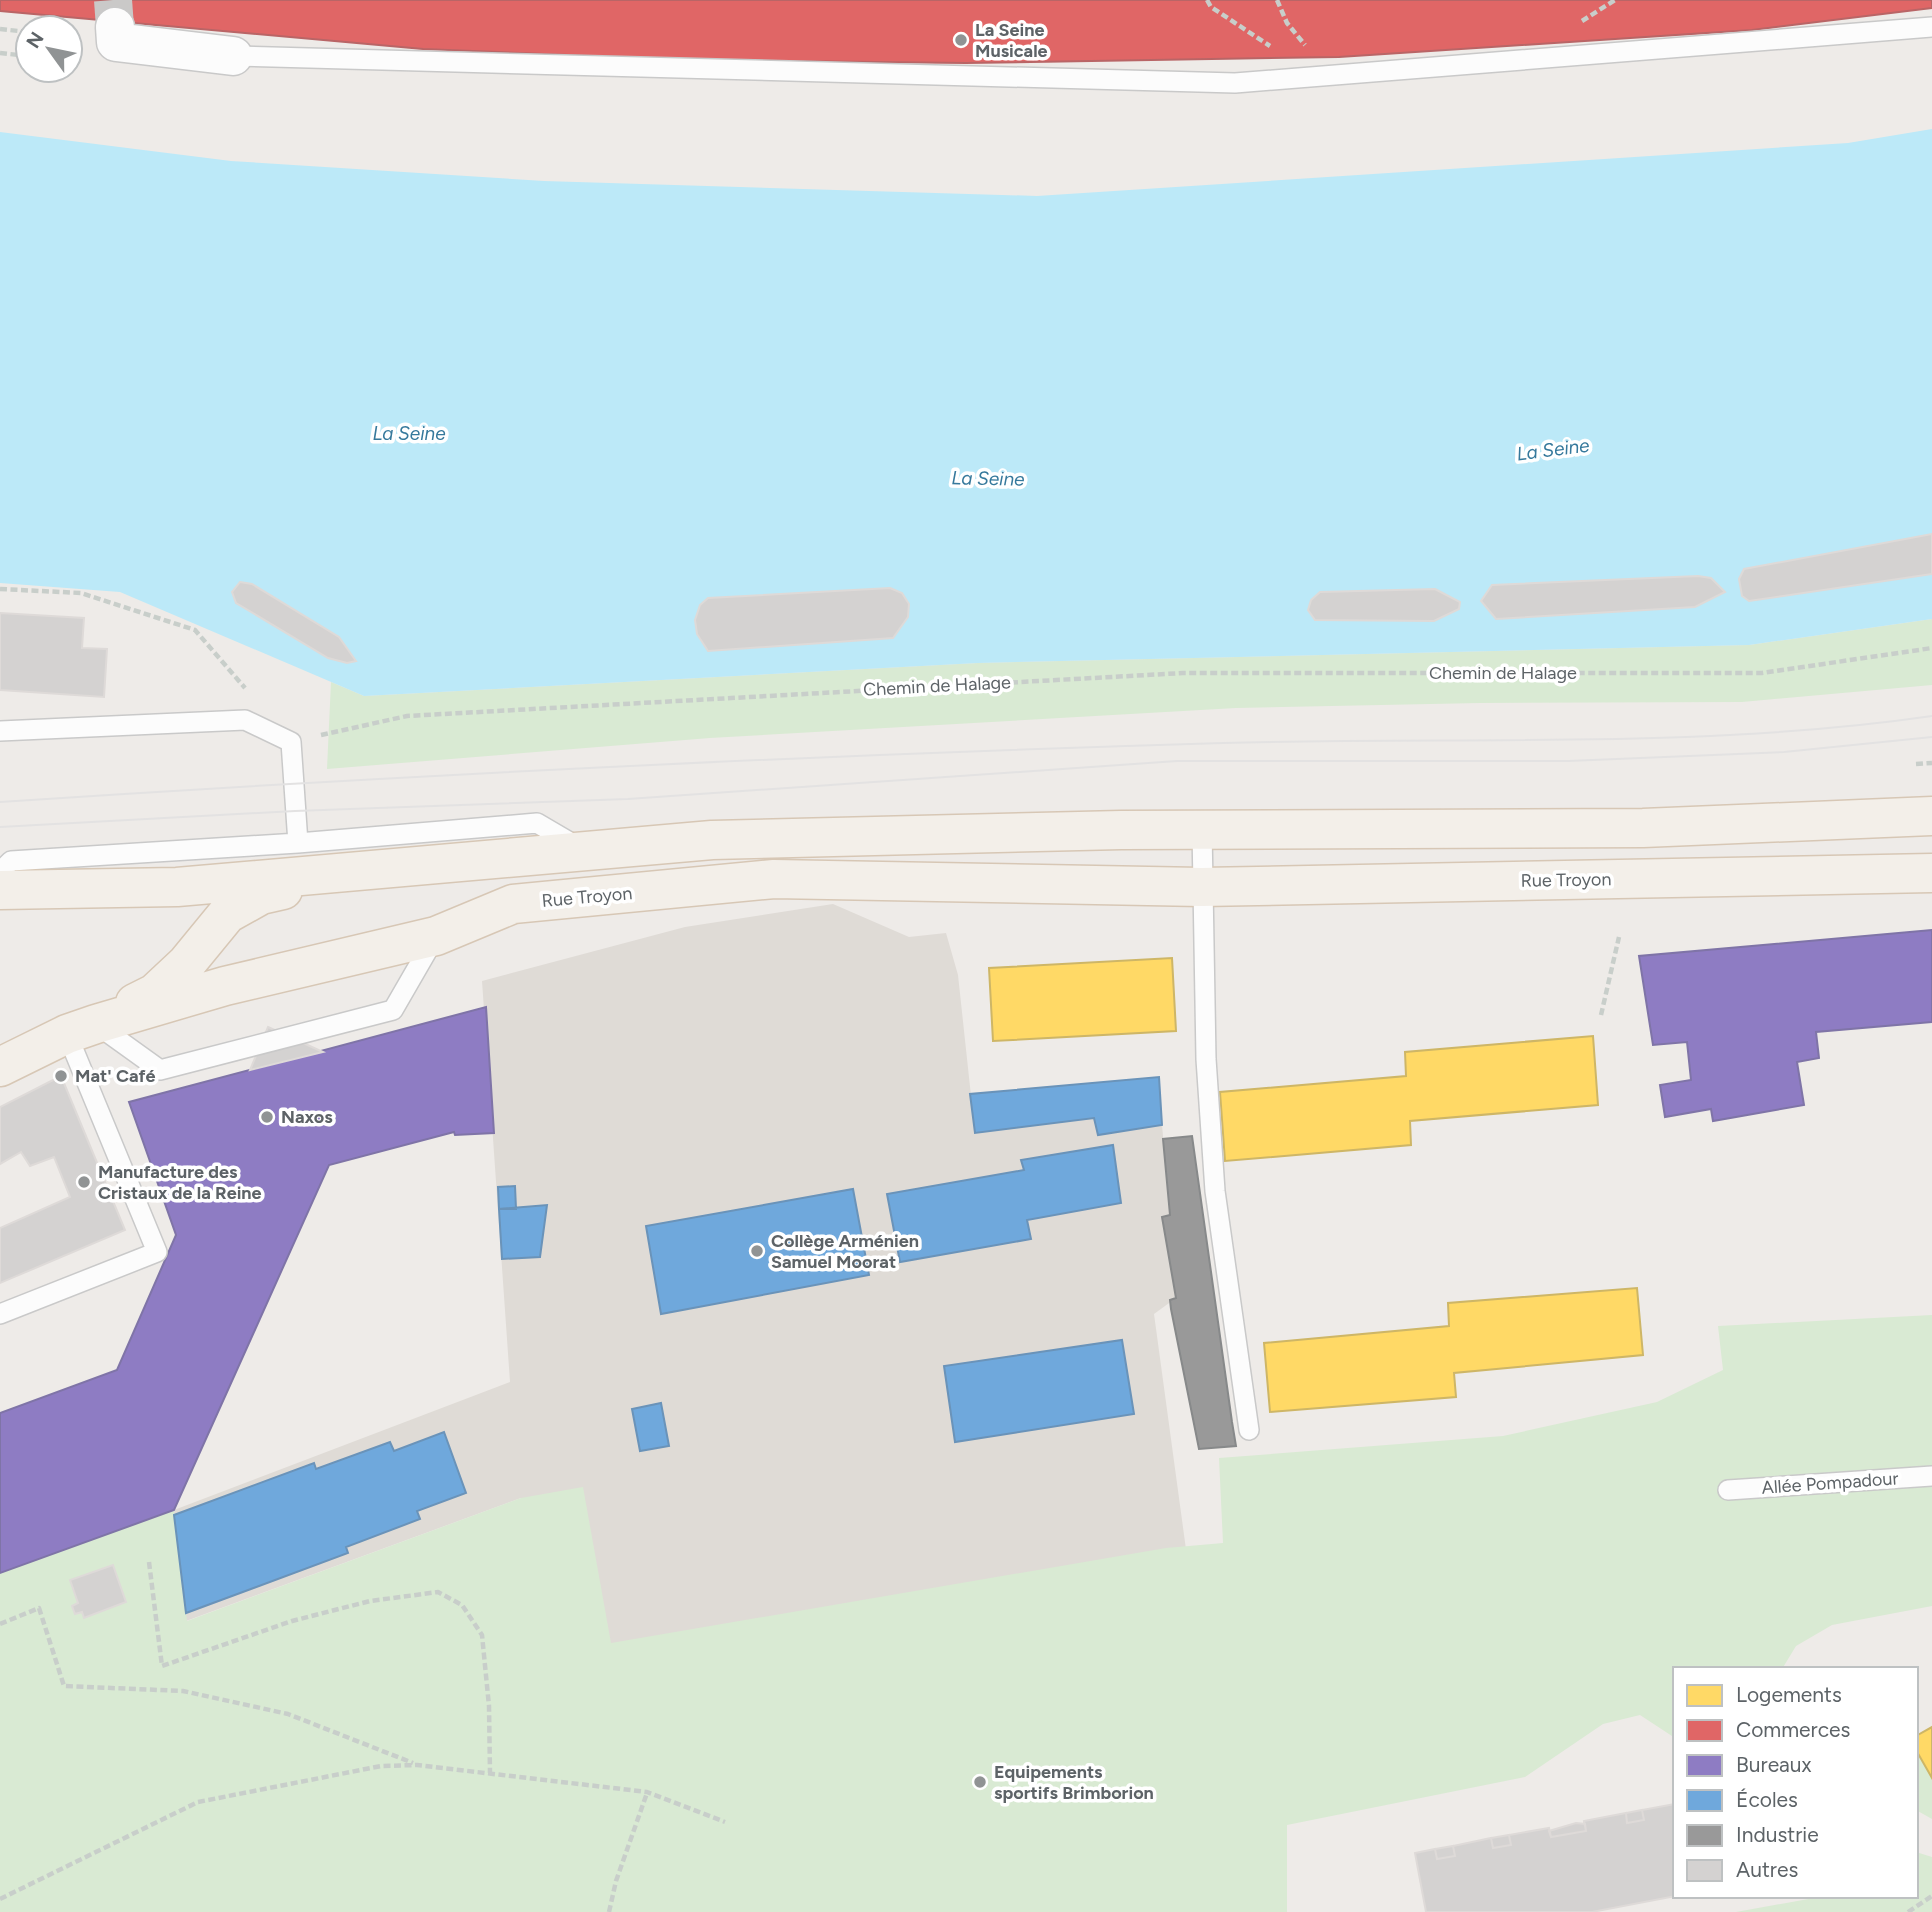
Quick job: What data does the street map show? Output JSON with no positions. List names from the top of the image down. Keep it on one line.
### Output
{"streets":{"main road":["Rue Troyon"],"lane":["Allée Pompadour"],"path":["Chemin de Halage"]},"water":["La Seine"],"places":["La Seine Musicale","Mat' Café","Naxos","Manufacture des Cristaux de la Reine","Collège Arménien Samuel Moorat","Equipements sportifs Brimborion"],"legend":["Logements","Commerces","Bureaux","Écoles","Industrie","Autres"],"north":"top left"}
